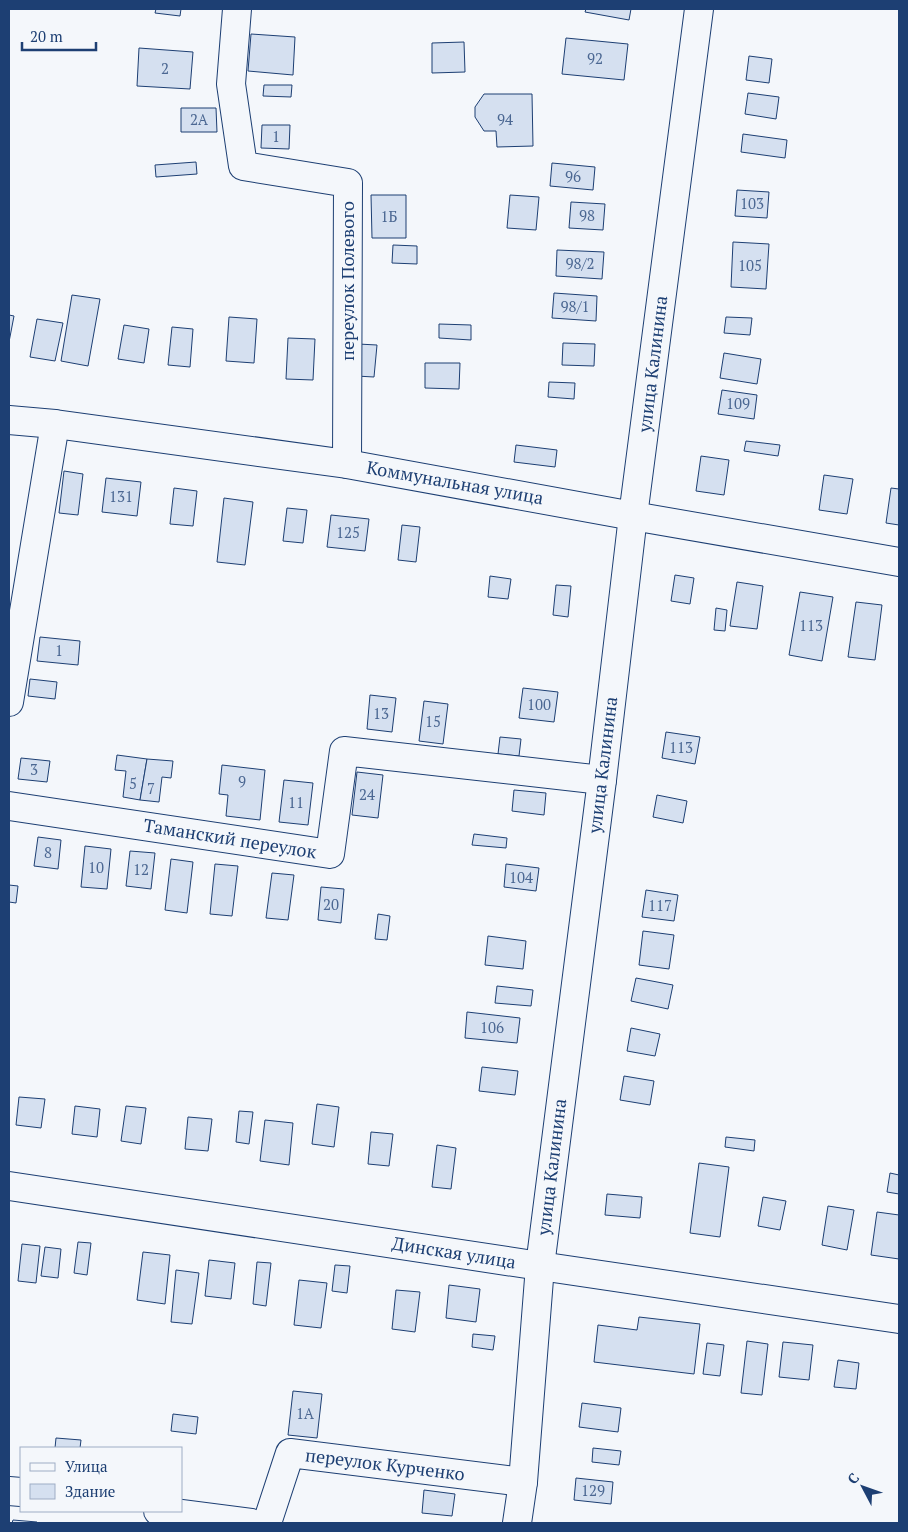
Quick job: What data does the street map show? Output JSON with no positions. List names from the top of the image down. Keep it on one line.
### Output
{"streets":{"street":["переулок Полевого","улица Калинина","Коммунальная улица","Таманский переулок","Динская улица","переулок Курченко"]},"crossings":[["переулок Полевого","Коммунальная улица"],["улица Калинина","Коммунальная улица"],["улица Калинина","Таманский переулок"],["улица Калинина","Динская улица"],["улица Калинина","переулок Курченко"]],"house_numbers":["92","2","2А","94","1","96","103","98","1Б","98/2","105","98/1","109","131","125","113","1","100","13","15","113","3","9","5","7","24","11","8","10","12","104","20","117","106","1А","129"],"legend":["Улица","Здание"],"scale_bar":"20 m","north":"top left"}
